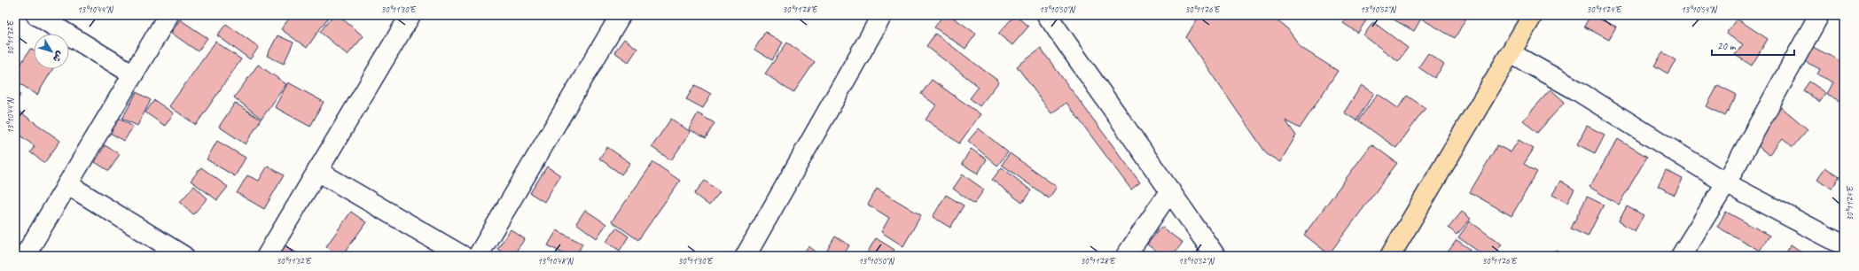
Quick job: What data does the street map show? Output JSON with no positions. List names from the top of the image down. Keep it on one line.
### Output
{"scale_bar":"20 m","north":"bottom right","coordinates":["13°10'44\"N","30°11'30\"E","30°11'28\"E","13°10'50\"N","30°11'26\"E","13°10'52\"N","30°11'24\"E","13°10'54\"N","30°11'32\"E","13°10'48\"N"]}
